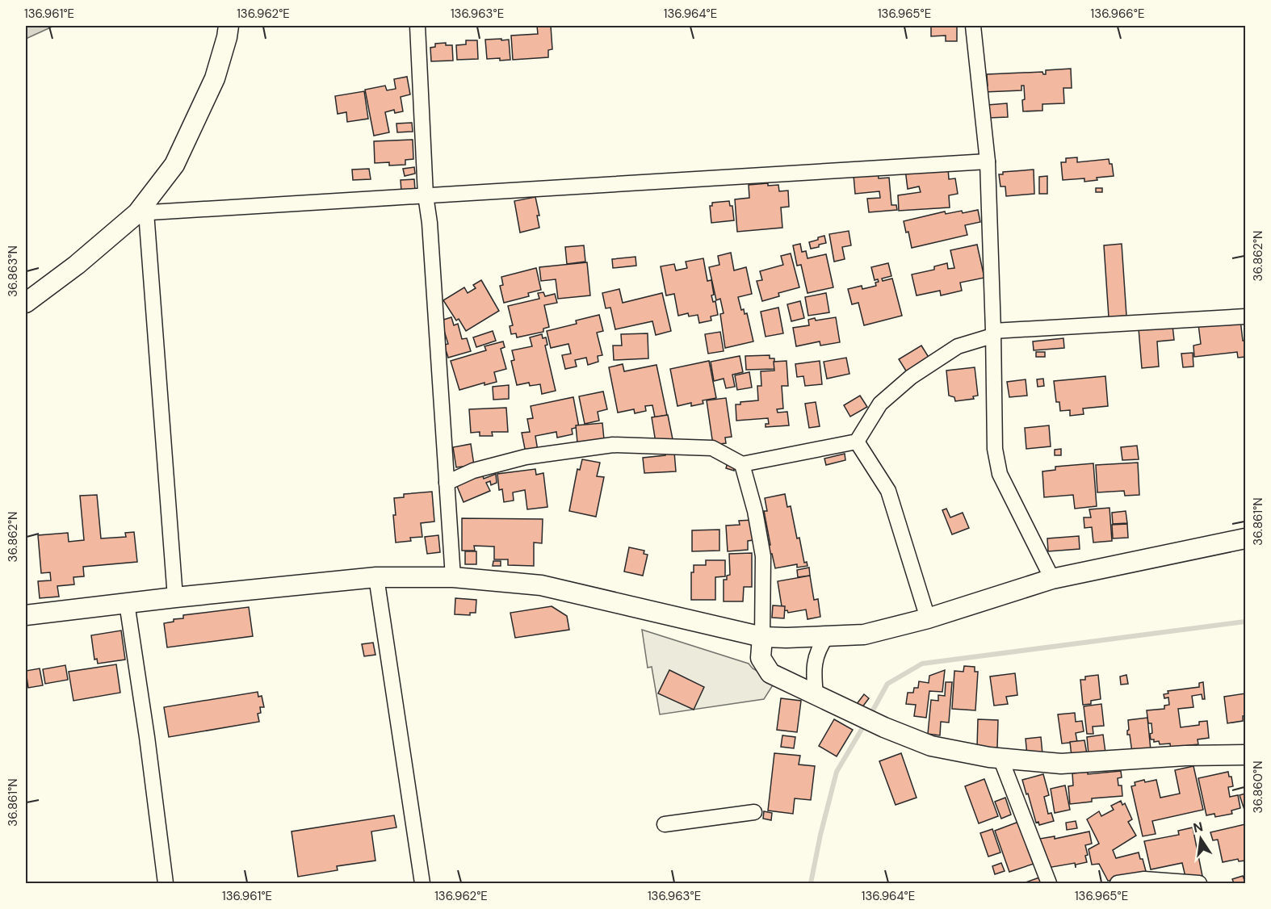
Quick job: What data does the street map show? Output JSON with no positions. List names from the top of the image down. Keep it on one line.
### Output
{"north":"top","coordinates":["136.961°E","136.962°E","136.963°E","136.964°E","136.965°E","136.966°E","36.862°N","36.863°N","36.861°N","36.860°N"]}
